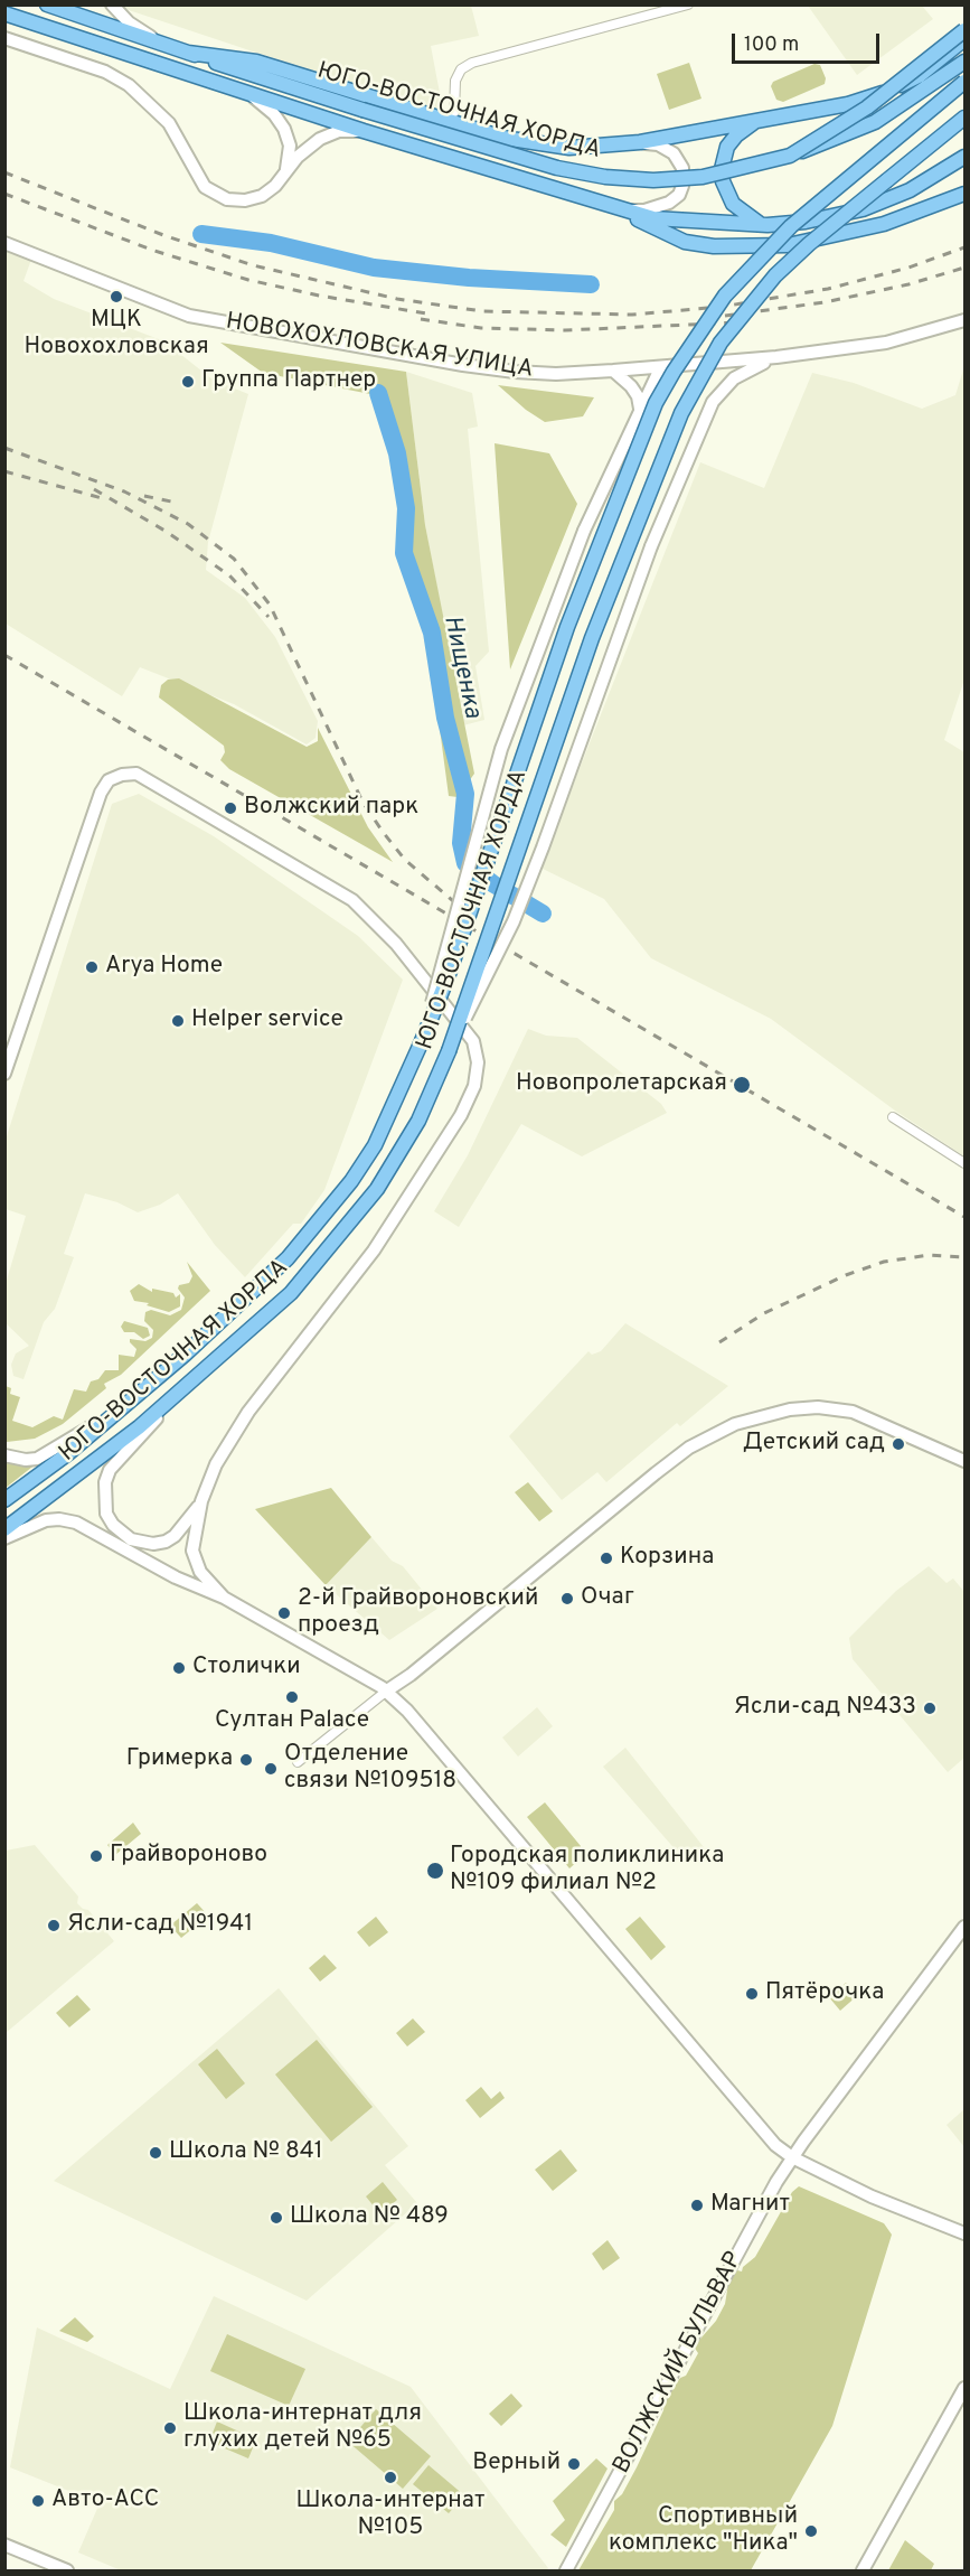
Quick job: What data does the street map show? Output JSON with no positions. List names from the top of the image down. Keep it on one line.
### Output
{"streets":{"main road":["ЮГО-ВОСТОЧНАЯ ХОРДА","НОВОХОХЛОВСКАЯ УЛИЦА","ВОЛЖСКИЙ БУЛЬВАР"]},"water":["Нищенка"],"places":["МЦК Новохохловская","Группа Партнер","Волжский парк","Arya Home","Helper service","Новопролетарская","Детский сад","Корзина","Очаг","2-й Грайвороновский проезд","Столички","Султан Palace","Ясли-сад №433","Гримерка","Отделение связи №109518","Грайвороново","Городская поликлиника №109 филиал №2","Ясли-сад №1941","Пятёрочка","Школа № 841","Магнит","Школа № 489","Школа-интернат для глухих детей №65","Верный","Школа-интернат №105","Авто-АСС","Спортивный комплекс \"Ника\""],"scale_bar":"100 m"}
